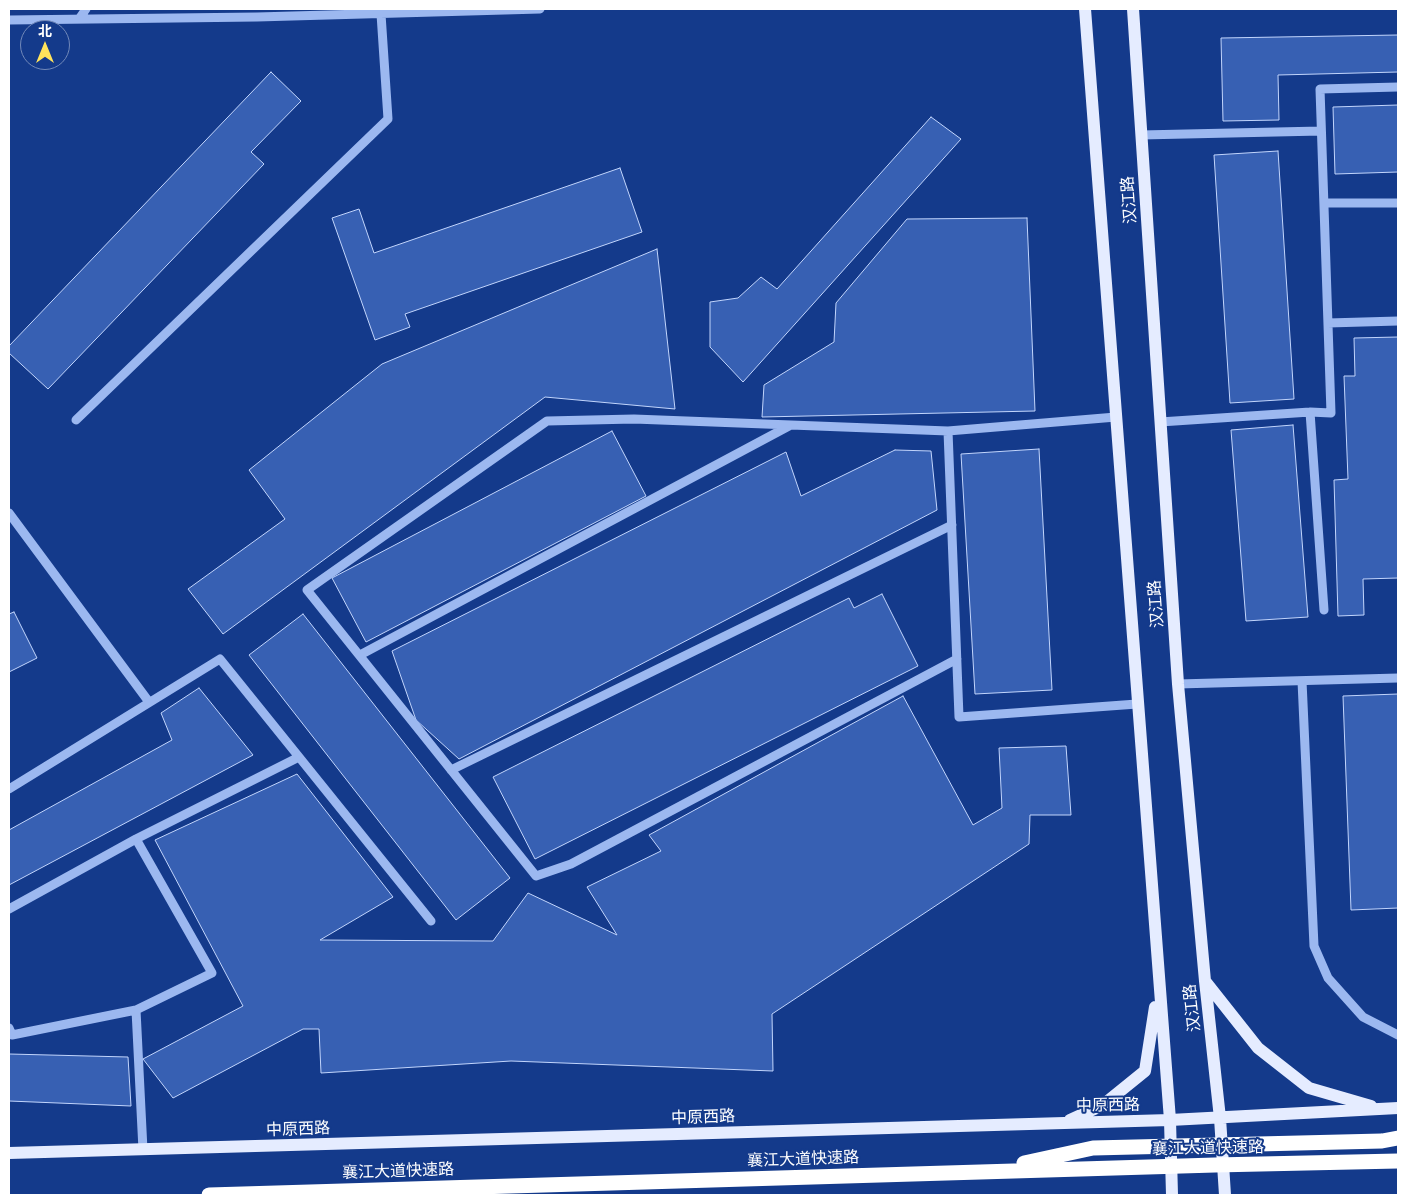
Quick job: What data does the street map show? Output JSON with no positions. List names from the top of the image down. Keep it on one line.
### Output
{"streets":{"highway":["襄江大道快速路"],"main road":["汉江路","中原西路"]},"crossings":[["汉江路","中原西路"]],"north":"top"}
